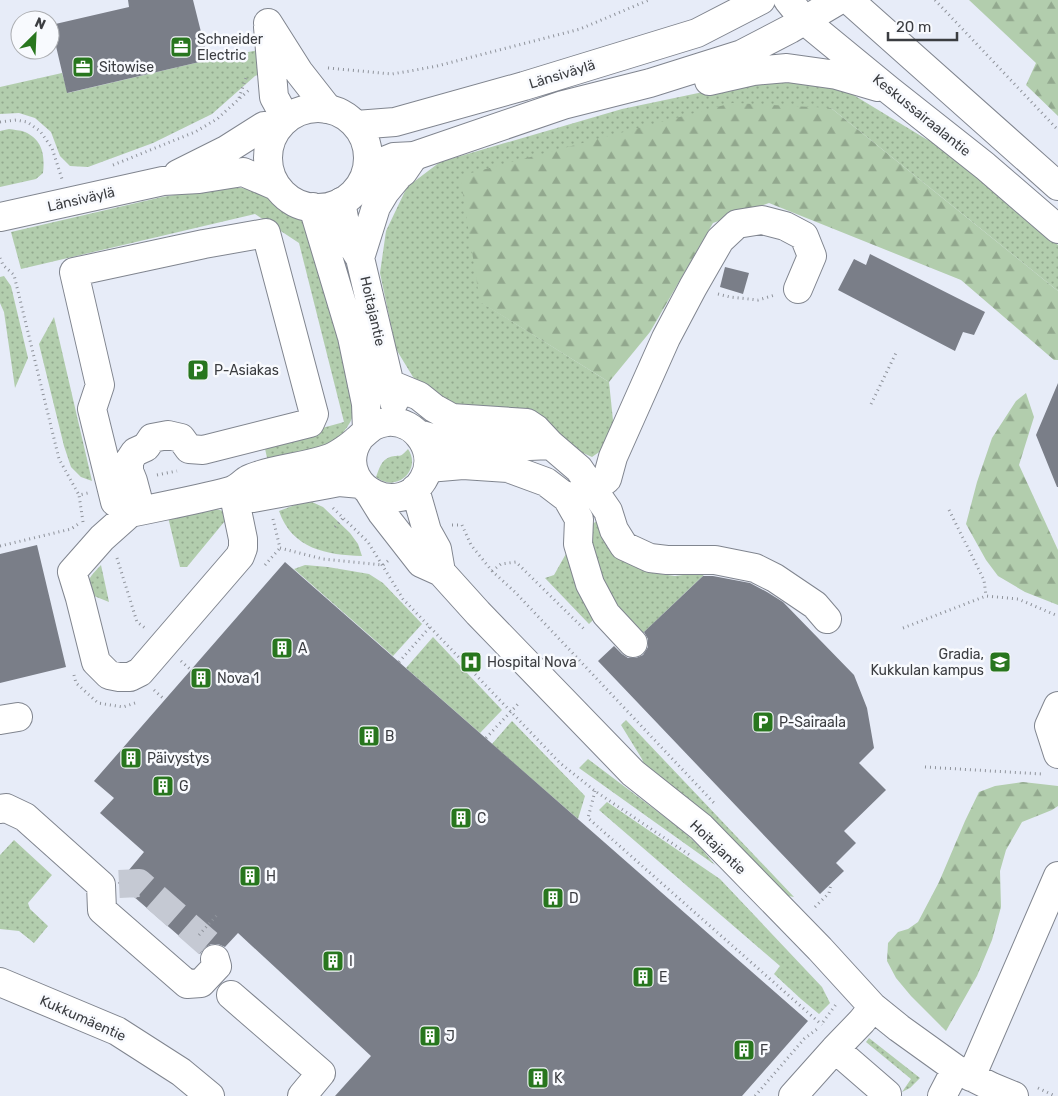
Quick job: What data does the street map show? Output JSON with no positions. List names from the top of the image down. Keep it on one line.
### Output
{"streets":{"street":["Länsiväylä","Keskussairaalantie","Hoitajantie","Kukkumäentie"]},"crossings":[["Länsiväylä","Hoitajantie"]],"places":{"office":["Schneider Electric","Sitowise"],"parking":["P-Asiakas","P-Sairaala"],"building":["A","Nova 1","B","Päivystys","G","C","H","D","I","E","J","F","K"],"hospital":["Hospital Nova"],"school or university":["Gradia, Kukkulan kampus"]},"scale_bar":"20 m","north":"top right"}
